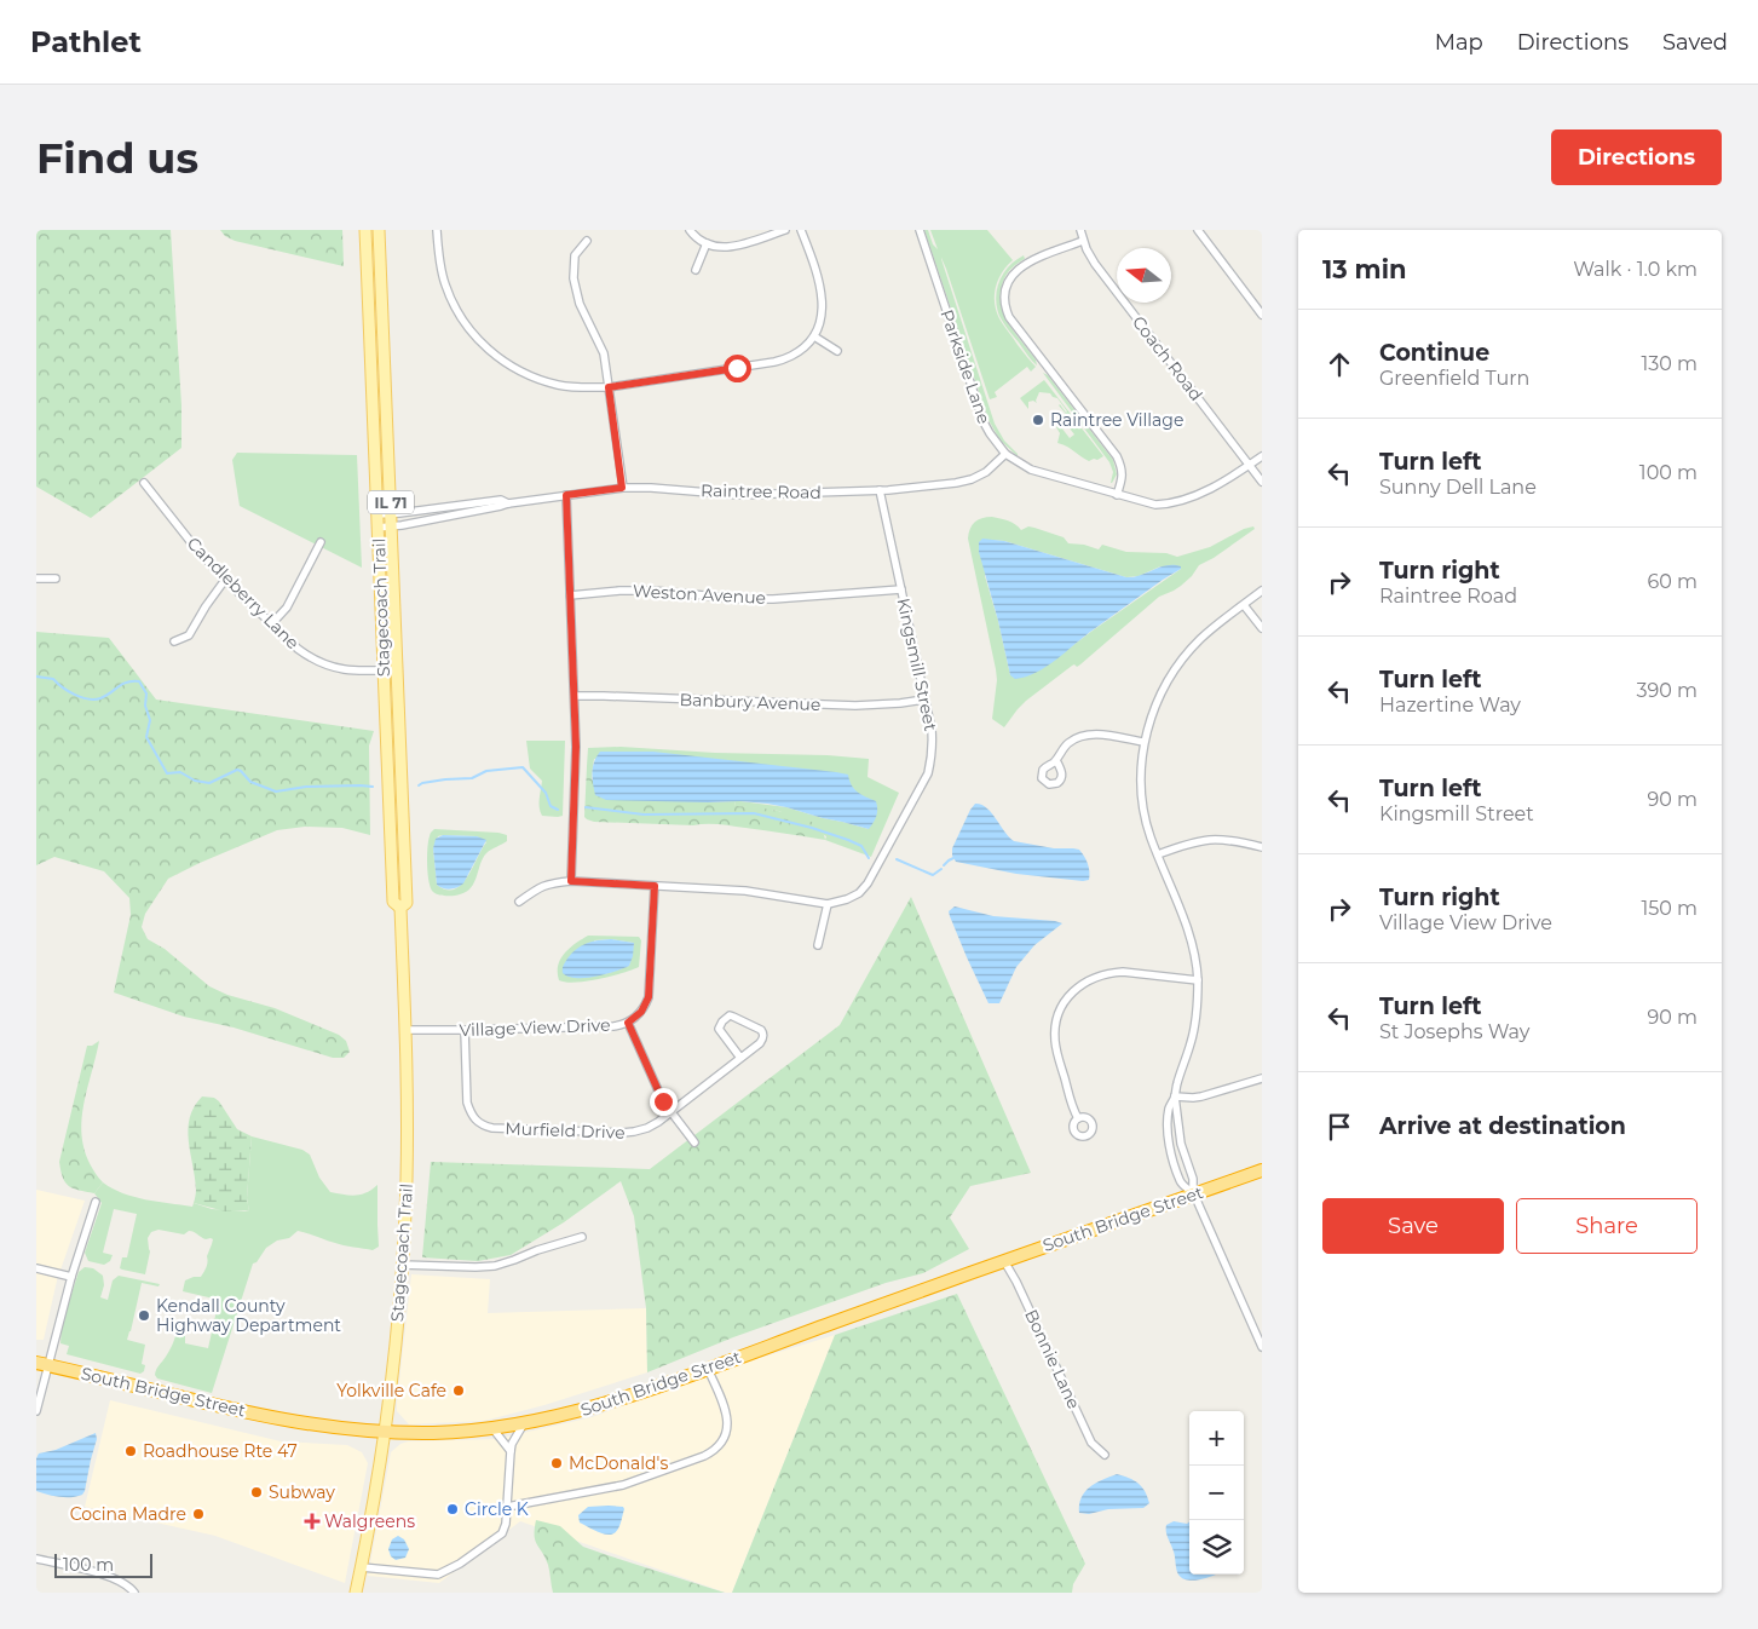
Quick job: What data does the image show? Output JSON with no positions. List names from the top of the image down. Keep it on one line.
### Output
{"streets":{"highway":["South Bridge Street"],"main road":["IL 71","Stagecoach Trail"],"street":["Coach Road","Parkside Lane","Raintree Road","Candleberry Lane","Weston Avenue","Kingsmill Street","Banbury Avenue","Village View Drive","Murfield Drive","Bonnie Lane"]},"crossings":[["Coach Road","Parkside Lane"],["Parkside Lane","Raintree Road"],["Raintree Road","Stagecoach Trail"],["Raintree Road","Kingsmill Street"],["Candleberry Lane","Stagecoach Trail"],["Weston Avenue","Kingsmill Street"],["Stagecoach Trail","Village View Drive"],["Stagecoach Trail","South Bridge Street"],["Kingsmill Street","Banbury Avenue"],["Kingsmill Street","Village View Drive"],["Village View Drive","Murfield Drive"],["South Bridge Street","Bonnie Lane"]],"places":{"other":["Raintree Village","Kendall County Highway Department","Yolkville Cafe","Roadhouse Rte 47","McDonald's","Subway","Circle K","Cocina Madre"],"health":["Walgreens"]},"scale_bar":"100 m","north":"left","page":{"header":"Pathlet","nav":["Map","Directions","Saved"],"buttons":["Directions",["Save","Share"]],"title":"Find us","heading":["13 min","Walk · 1.0 km"],"list":[["Continue","Greenfield Turn","130 m"],["Turn left","Sunny Dell Lane","100 m"],["Turn right","Raintree Road","60 m"],["Turn left","Hazertine Way","390 m"],["Turn left","Kingsmill Street","90 m"],["Turn right","Village View Drive","150 m"],["Turn left","St Josephs Way","90 m"],"Arrive at destination"],"map_buttons":["+","−"],"scale":"100 m"}}
